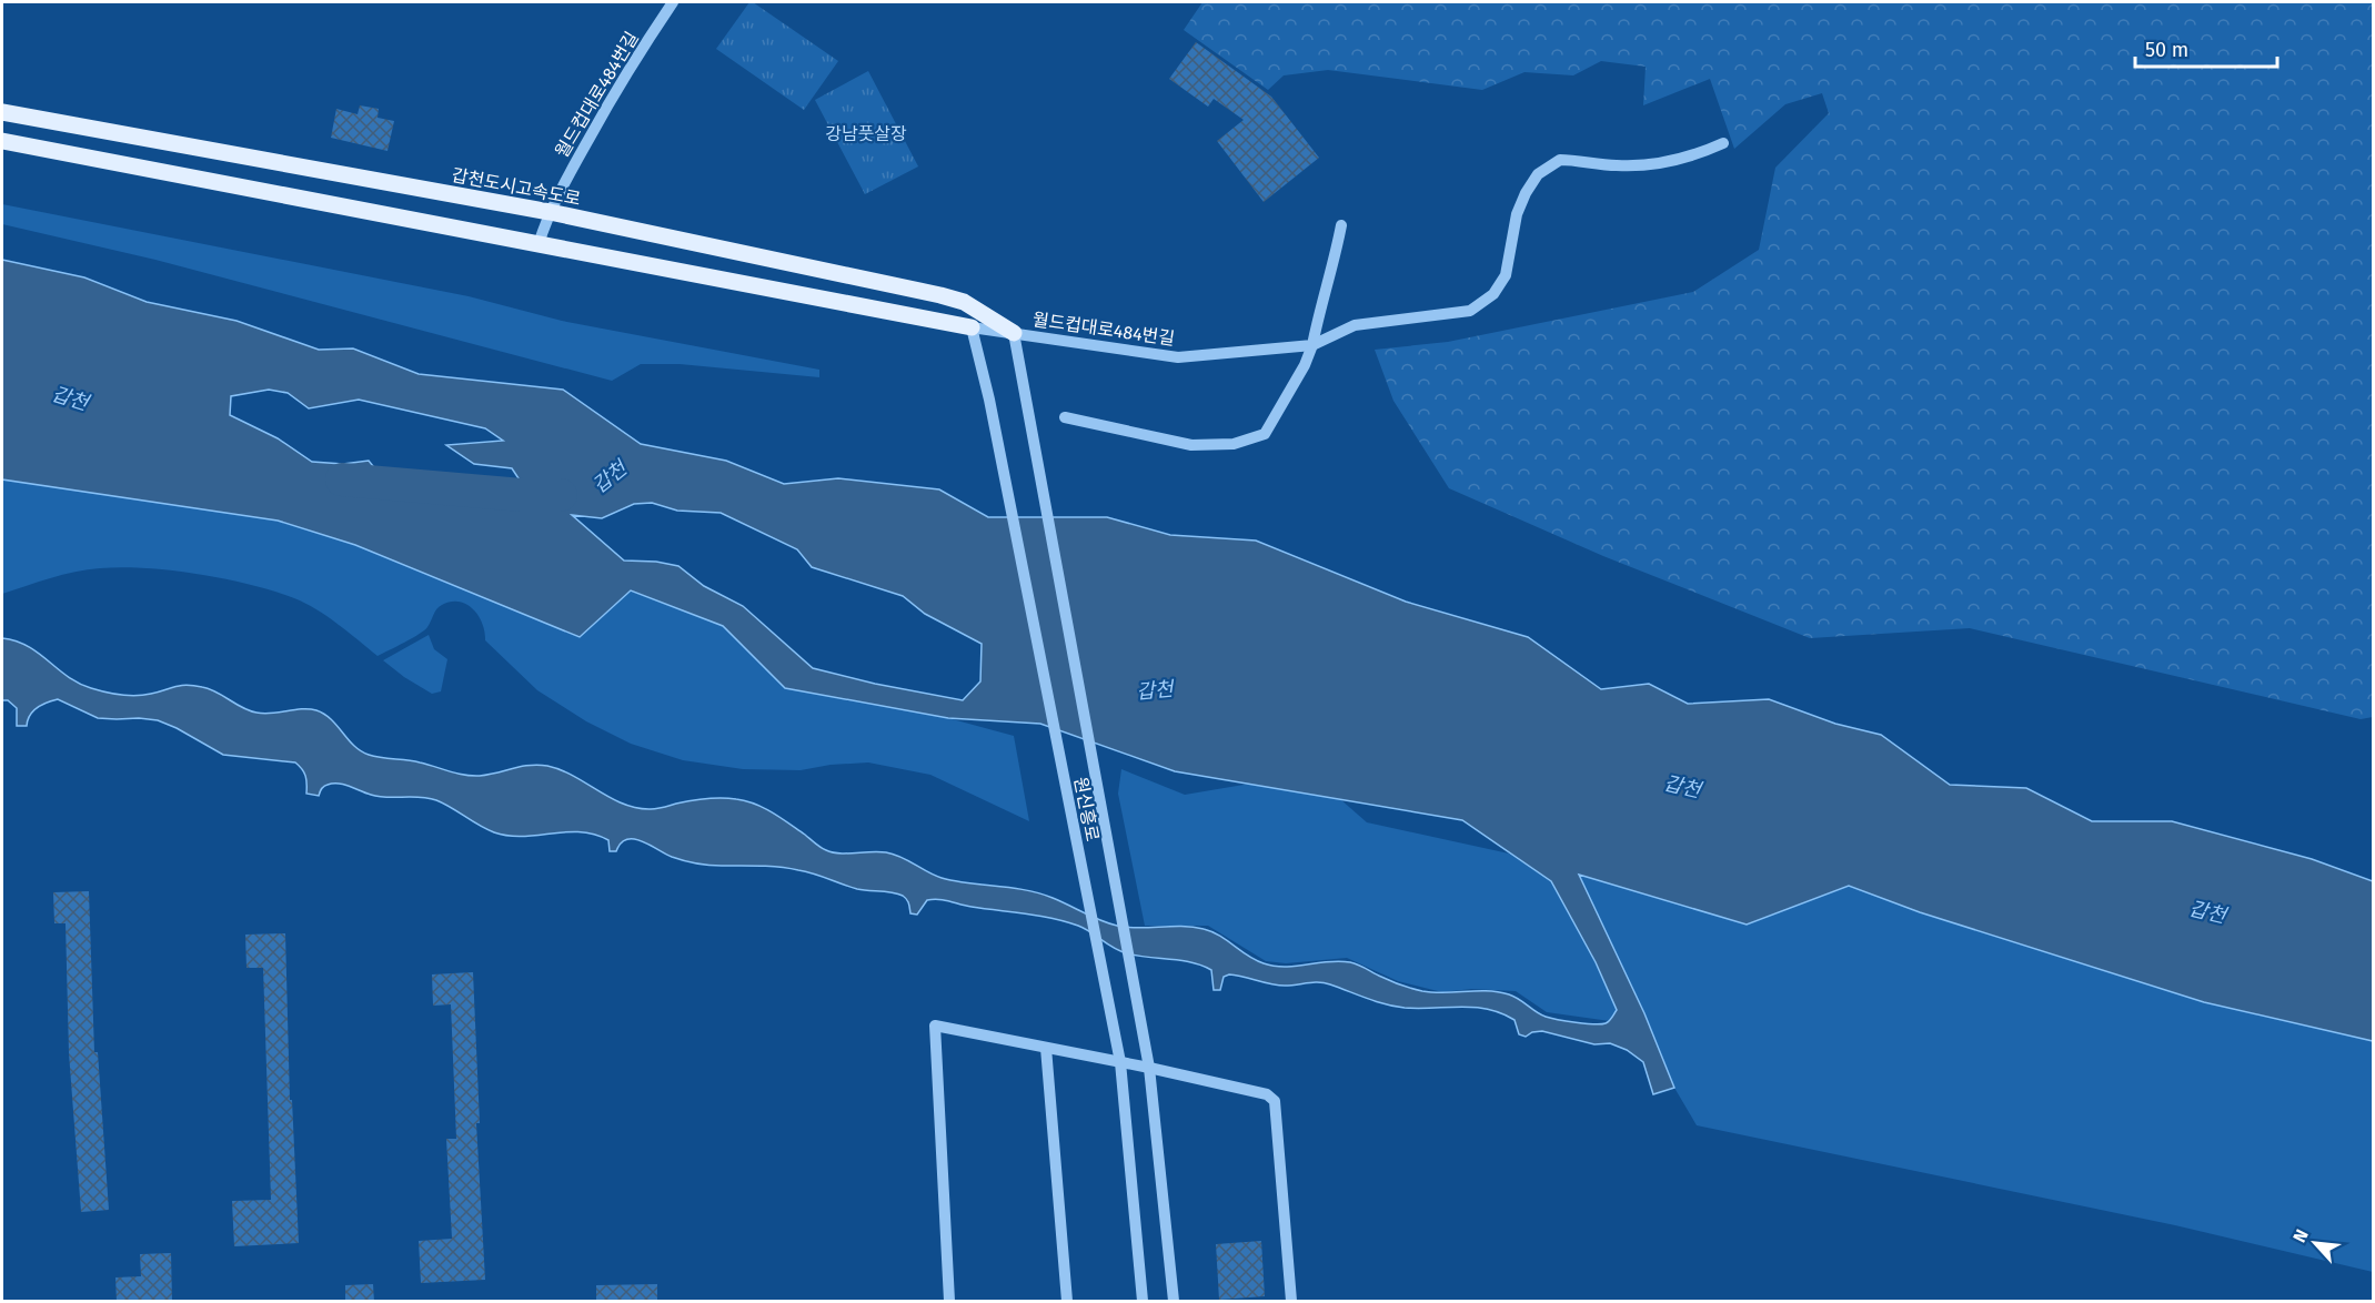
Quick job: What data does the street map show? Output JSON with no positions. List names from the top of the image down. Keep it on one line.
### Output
{"streets":{"main road":["갑천도시고속도로"],"street":["월드컵대로484번길","원신흥로"]},"crossings":[["월드컵대로484번길","갑천도시고속도로"],["월드컵대로484번길","원신흥로"],["갑천도시고속도로","원신흥로"]],"water":["갑천"],"parks":["강남풋살장"],"scale_bar":"50 m","north":"top left"}
